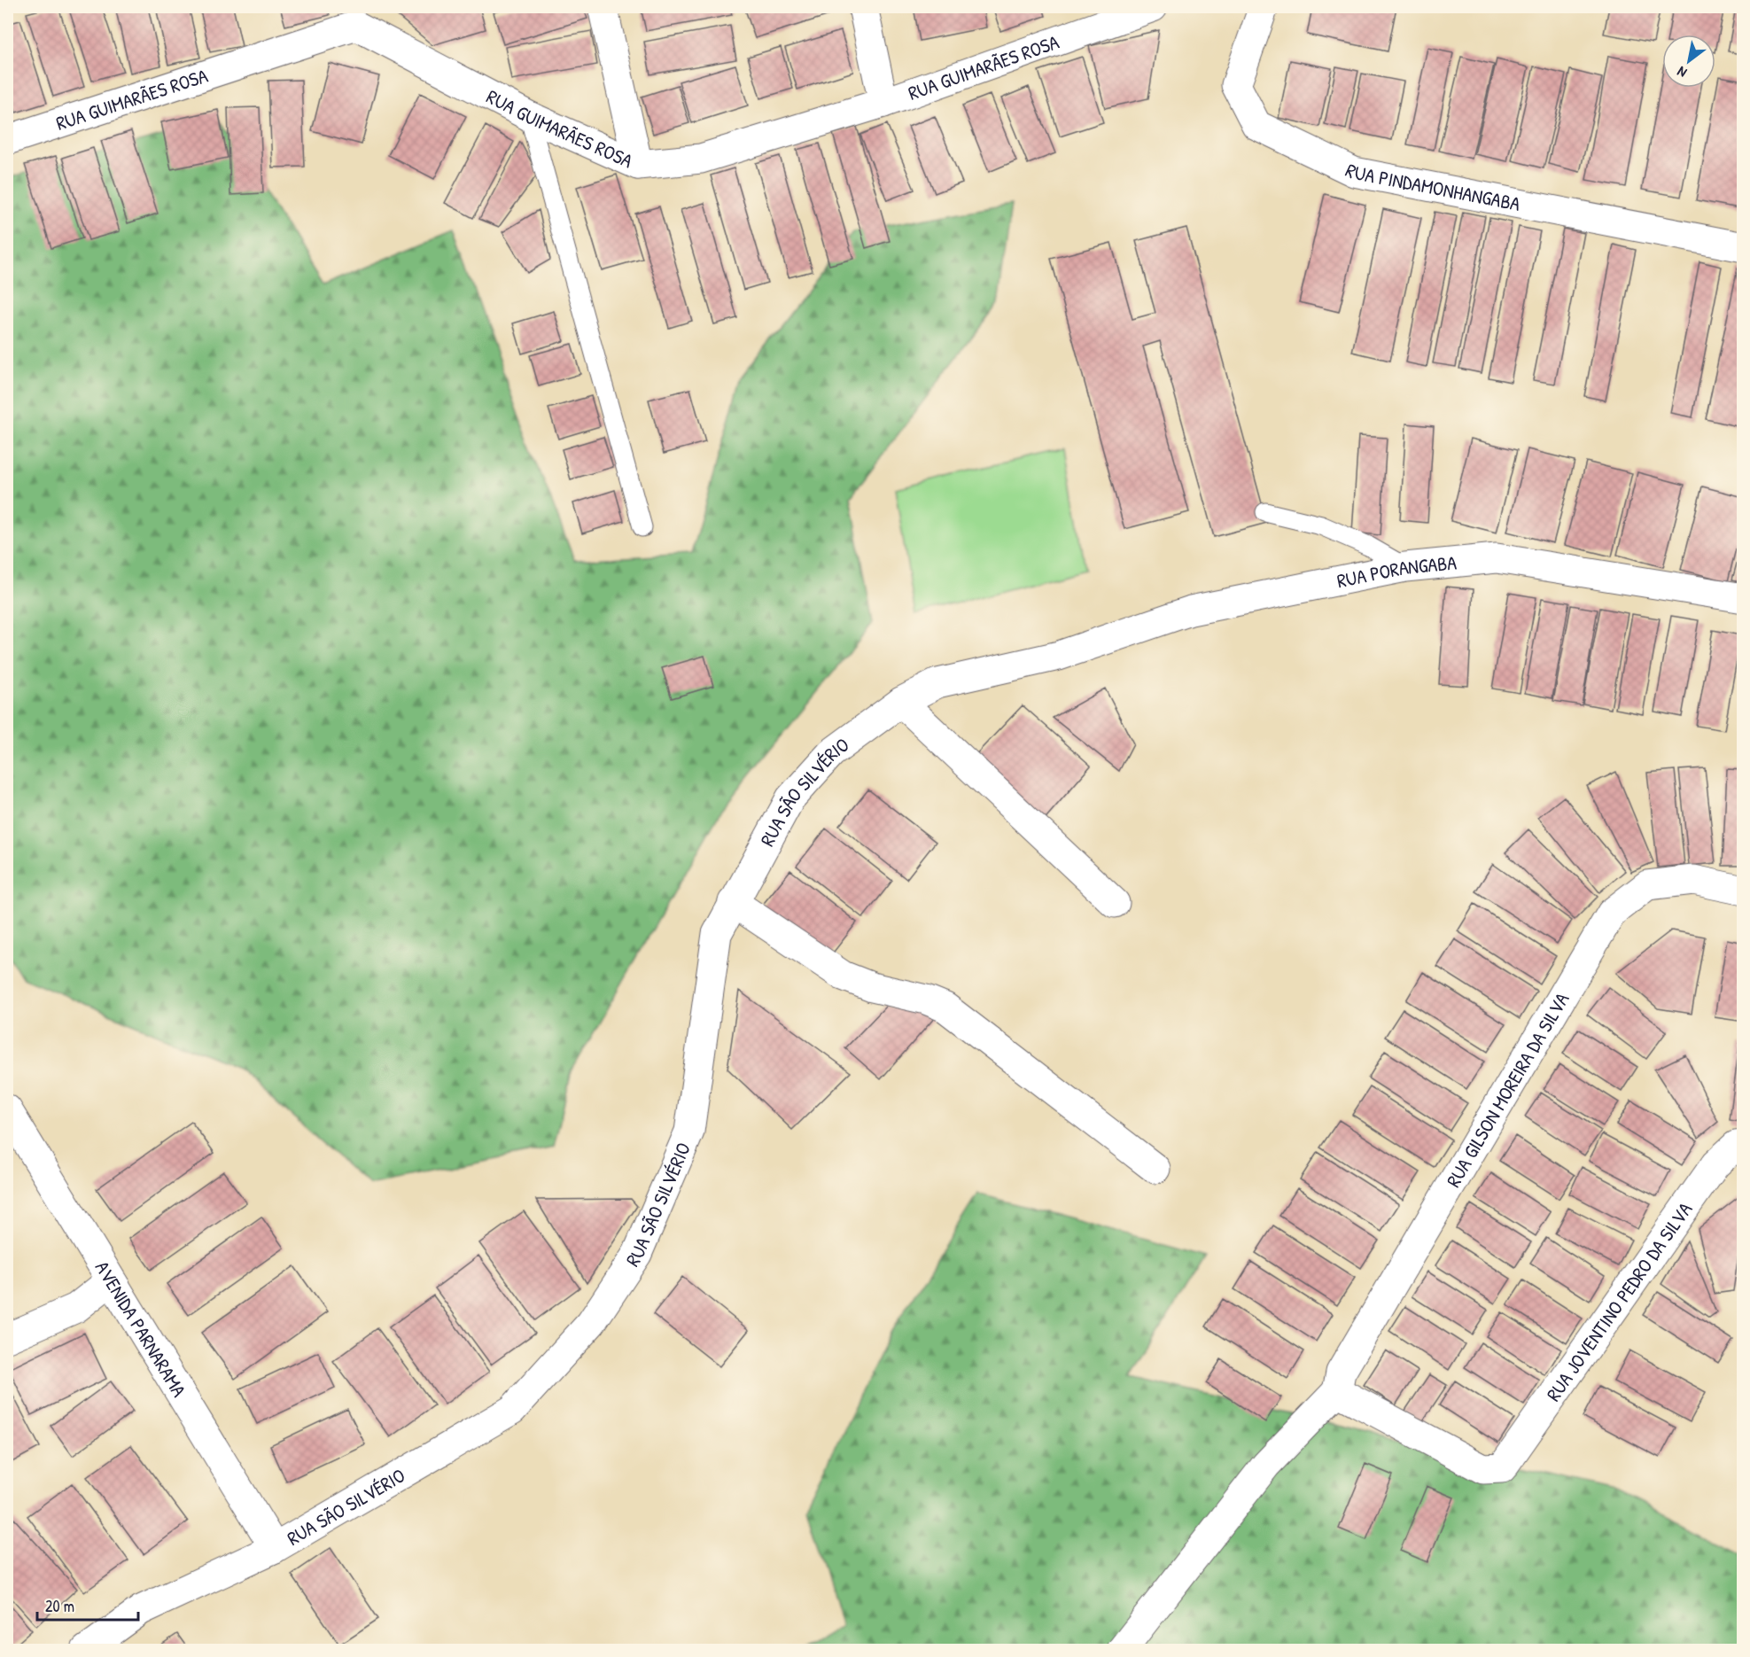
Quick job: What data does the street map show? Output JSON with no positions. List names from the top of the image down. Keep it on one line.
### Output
{"streets":{"street":["RUA GUIMARÃES ROSA","RUA PINDAMONHANGABA","RUA PORANGABA","RUA SÃO SILVÉRIO","RUA GILSON MOREIRA DA SILVA","RUA JOVENTINO PEDRO DA SILVA","AVENIDA PARNARAMA"]},"crossings":[["RUA PORANGABA","RUA SÃO SILVÉRIO"],["RUA SÃO SILVÉRIO","AVENIDA PARNARAMA"],["RUA GILSON MOREIRA DA SILVA","RUA JOVENTINO PEDRO DA SILVA"]],"scale_bar":"20 m","north":"bottom left"}
